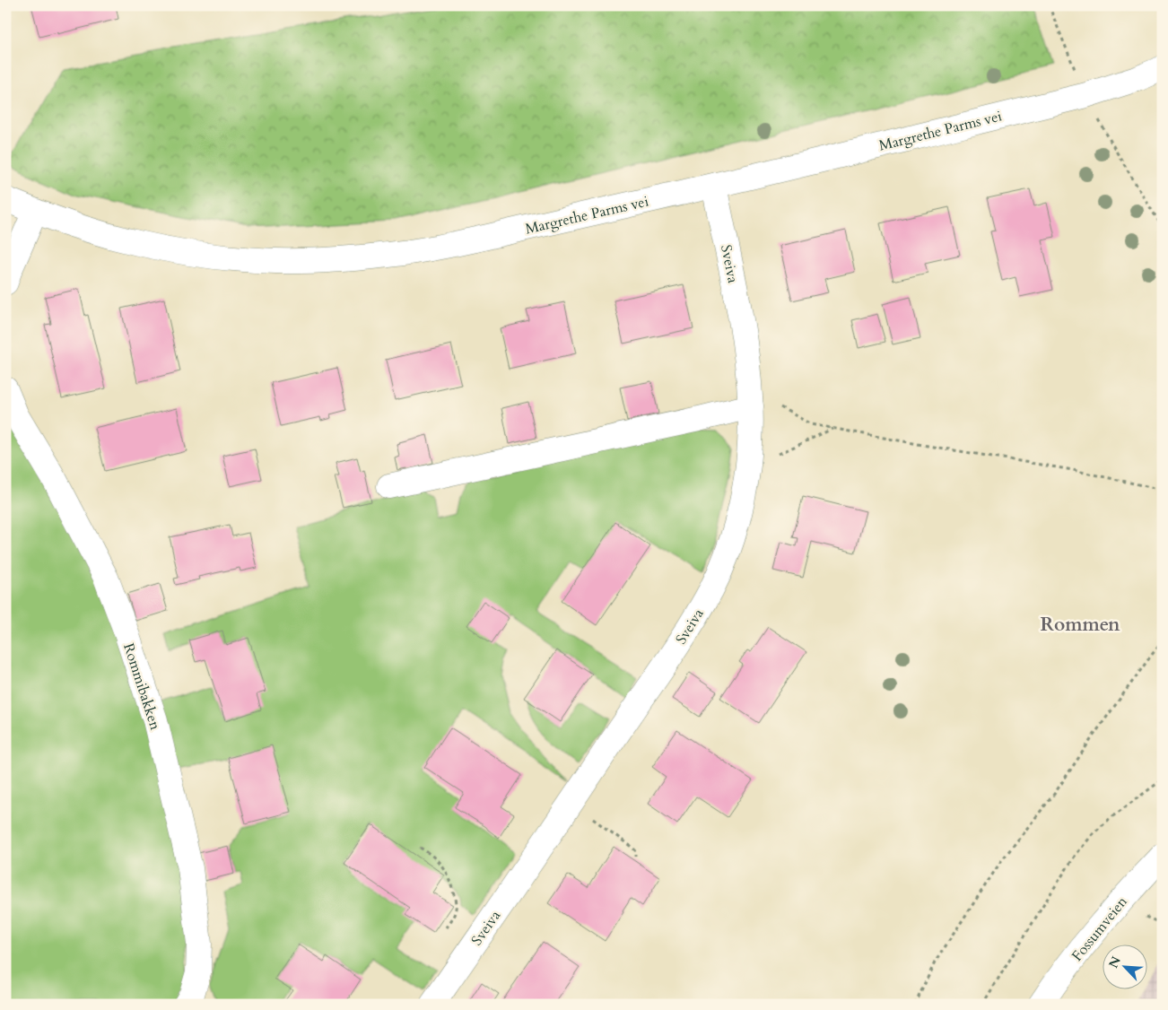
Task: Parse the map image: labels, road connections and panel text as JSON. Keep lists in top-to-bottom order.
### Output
{
  "streets": {
    "street": [
      "Margrethe Parms vei",
      "Sveiva",
      "Rommibakken",
      "Fossumveien"
    ]
  },
  "crossings": [
    ["Margrethe Parms vei", "Sveiva"]
  ],
  "districts": ["Rommen"],
  "north": "top left"
}
